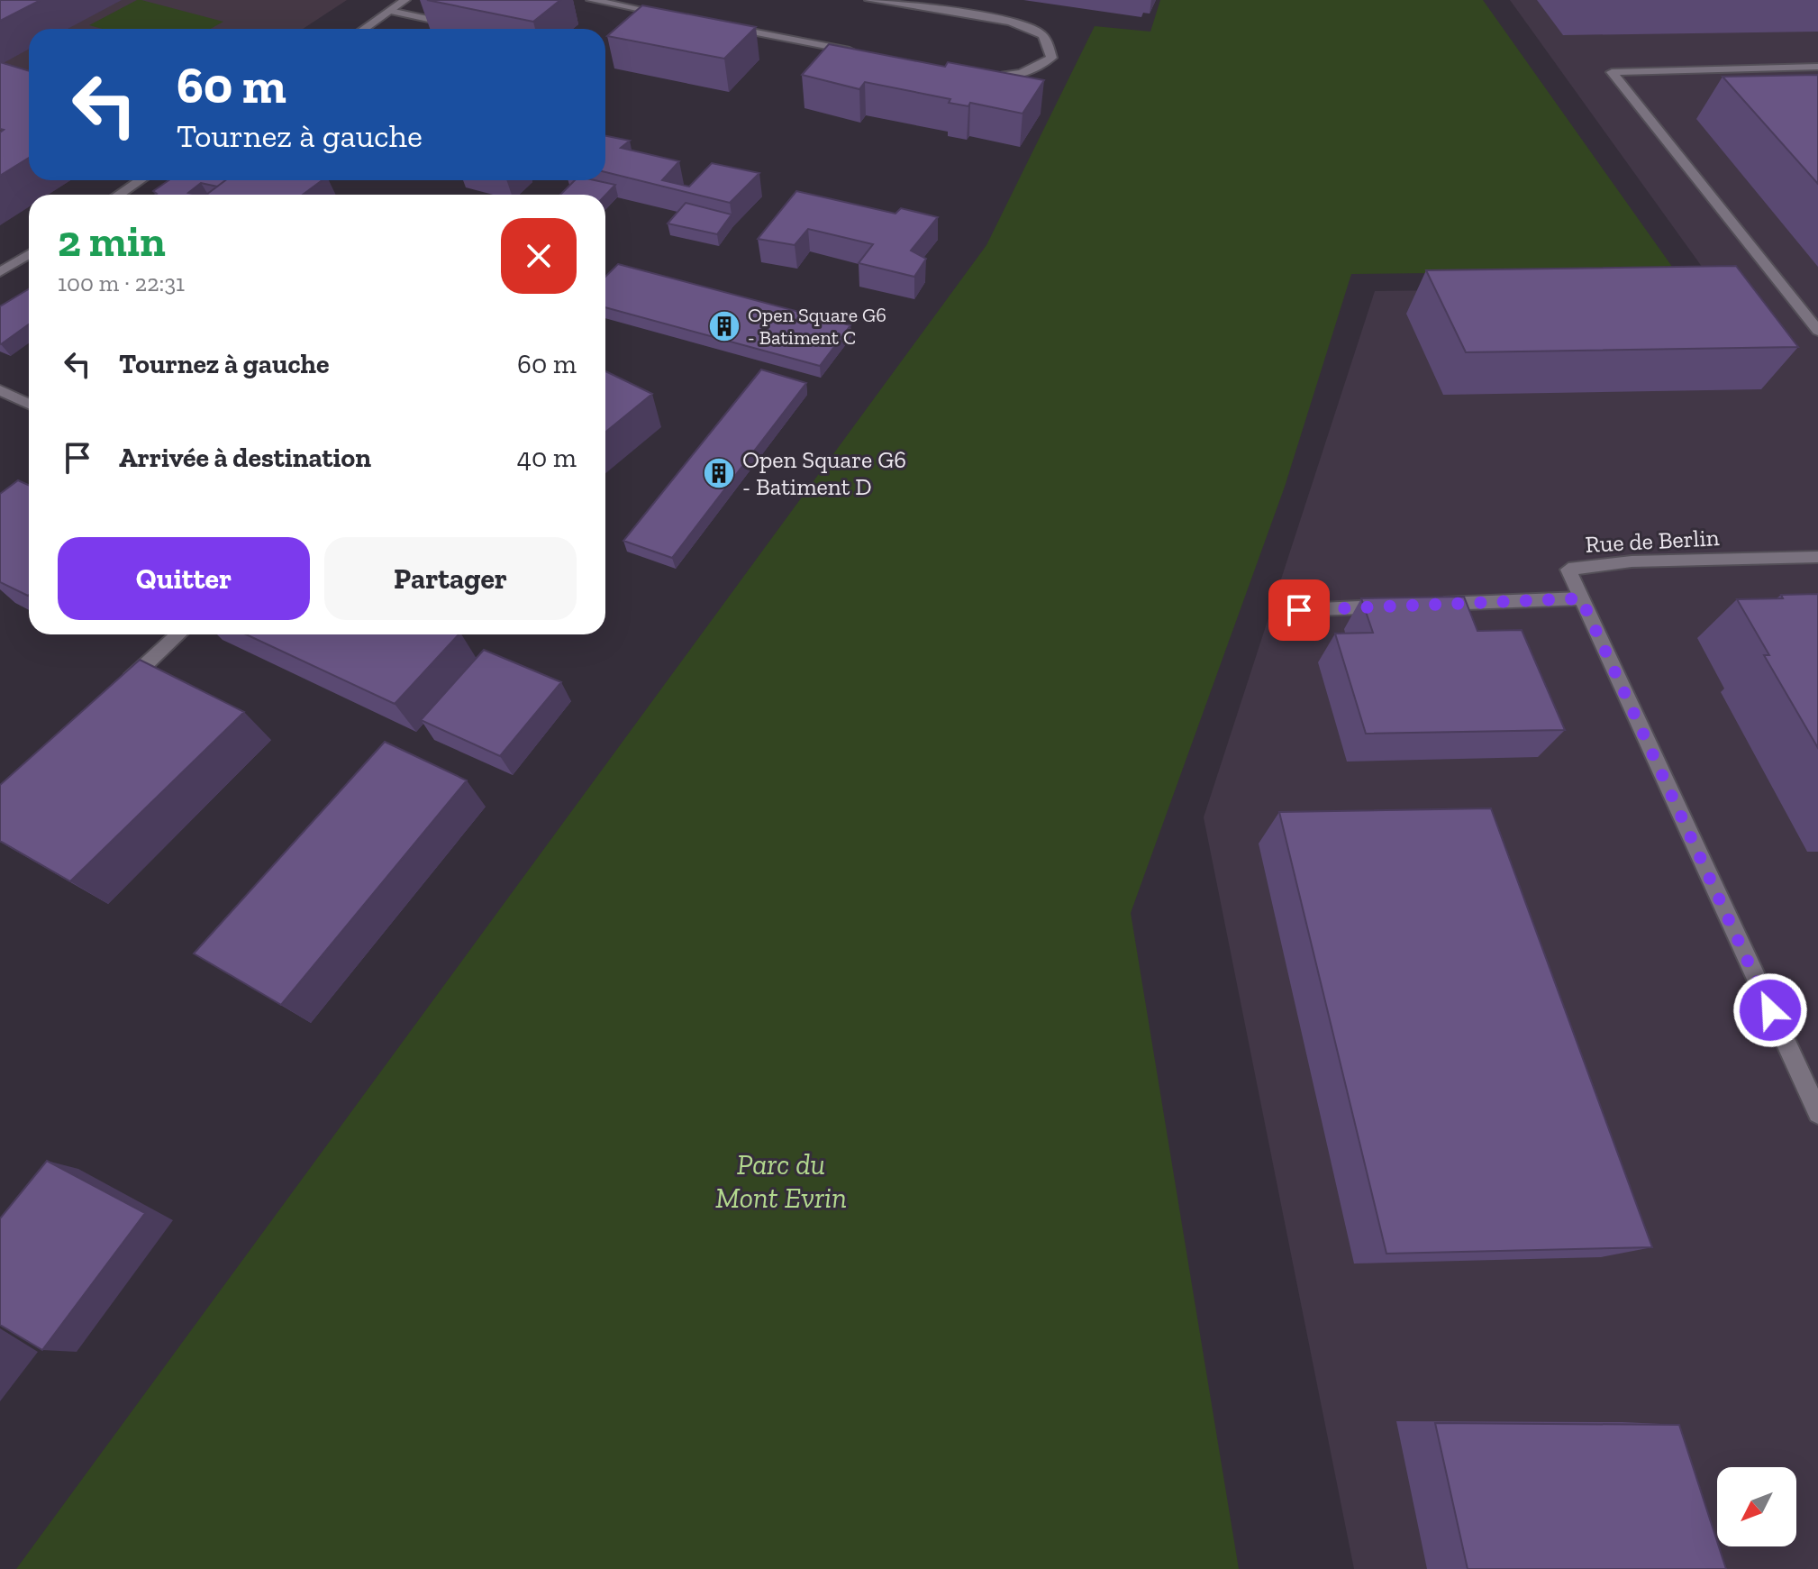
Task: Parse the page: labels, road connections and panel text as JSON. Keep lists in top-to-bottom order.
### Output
{
  "streets": {
    "street": ["Rue de Berlin"]
  },
  "parks": ["Parc du Mont Evrin"],
  "places": {
    "building": ["Open Square G6 - Batiment C", "Open Square G6 - Batiment D"]
  },
  "north": "bottom left",
  "page": {
    "turn": ["60 m", "Tournez à gauche"],
    "heading": ["2 min", "100 m · 22:31"],
    "list": [
      {
        "name": "Tournez à gauche",
        "value": "60 m"
      },
      {
        "name": "Arrivée à destination",
        "value": "40 m"
      }
    ],
    "buttons": ["Quitter", "Partager"]
  }
}
